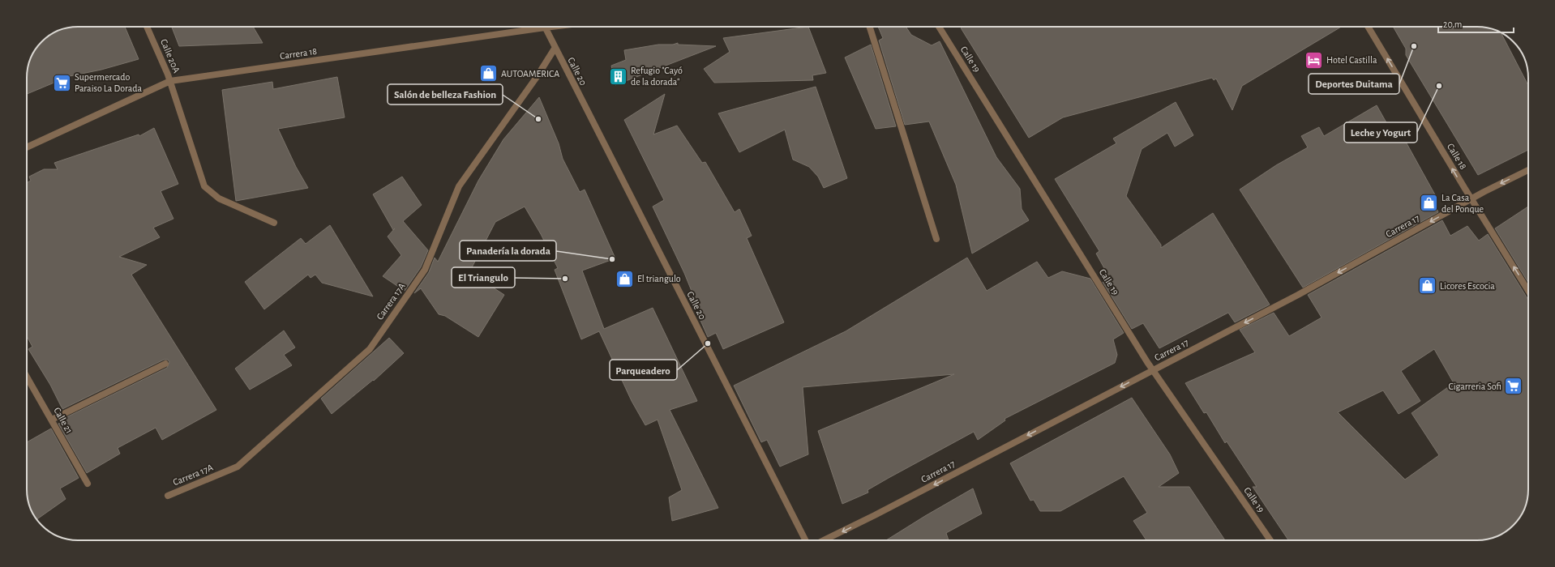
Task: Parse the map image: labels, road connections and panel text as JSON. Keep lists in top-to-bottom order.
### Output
{
  "streets": {
    "street": [
      "Carrera 18",
      "Calle 20A",
      "Calle 19",
      "Calle 20",
      "Calle 18",
      "Carrera 17",
      "Carrera 17A",
      "Calle 21"
    ]
  },
  "crossings": [
    ["Carrera 18", "Calle 20A"],
    ["Calle 19", "Carrera 17"],
    ["Calle 20", "Carrera 17A"],
    ["Calle 18", "Carrera 17"]
  ],
  "one_way": ["Calle 18", "Carrera 17"],
  "places": {
    "other": [
      "Deportes Duitama",
      "Leche y Yogurt",
      "Salón de belleza Fashion",
      "Panadería la dorada",
      "El Triangulo",
      "Parqueadero"
    ],
    "hotel": ["Hotel Castilla"],
    "shop": [
      "AUTOAMERICA",
      "La Casa del Ponque",
      "El triangulo",
      "Licores Escocia"
    ],
    "building": ["Refugio \"Cayó de la dorada\""],
    "supermarket": ["Supermercado Paraiso La Dorada", "Cigarreria Sofi"]
  },
  "scale_bar": "20 m"
}
